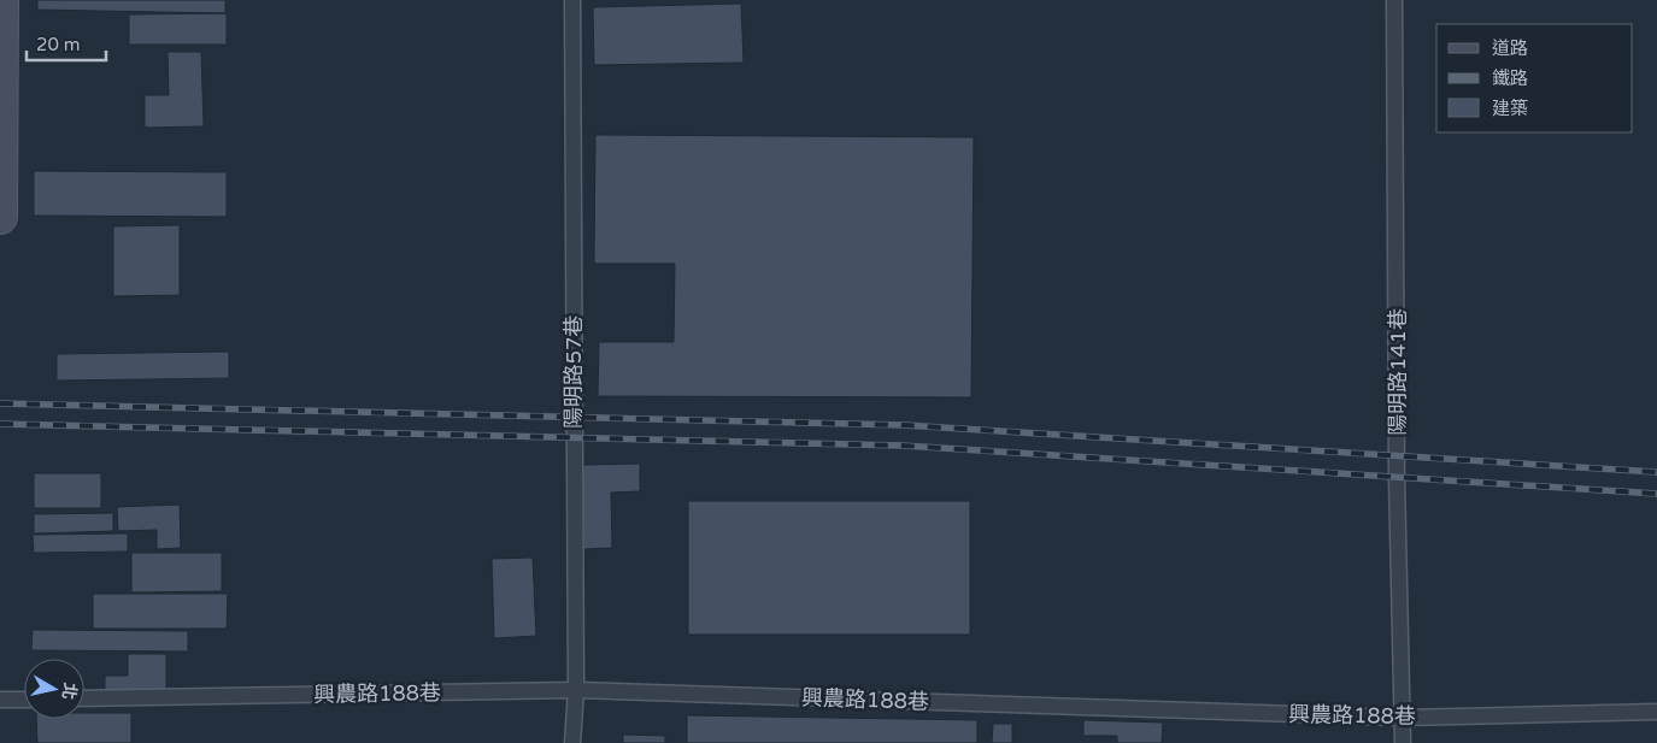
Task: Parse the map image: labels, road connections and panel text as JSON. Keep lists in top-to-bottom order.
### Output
{
  "streets": {
    "lane": ["陽明路57巷", "陽明路141巷", "興農路188巷"]
  },
  "crossings": [
    ["陽明路57巷", "興農路188巷"],
    ["陽明路141巷", "興農路188巷"]
  ],
  "legend": ["道路", "鐵路", "建築"],
  "scale_bar": "20 m",
  "north": "right"
}
